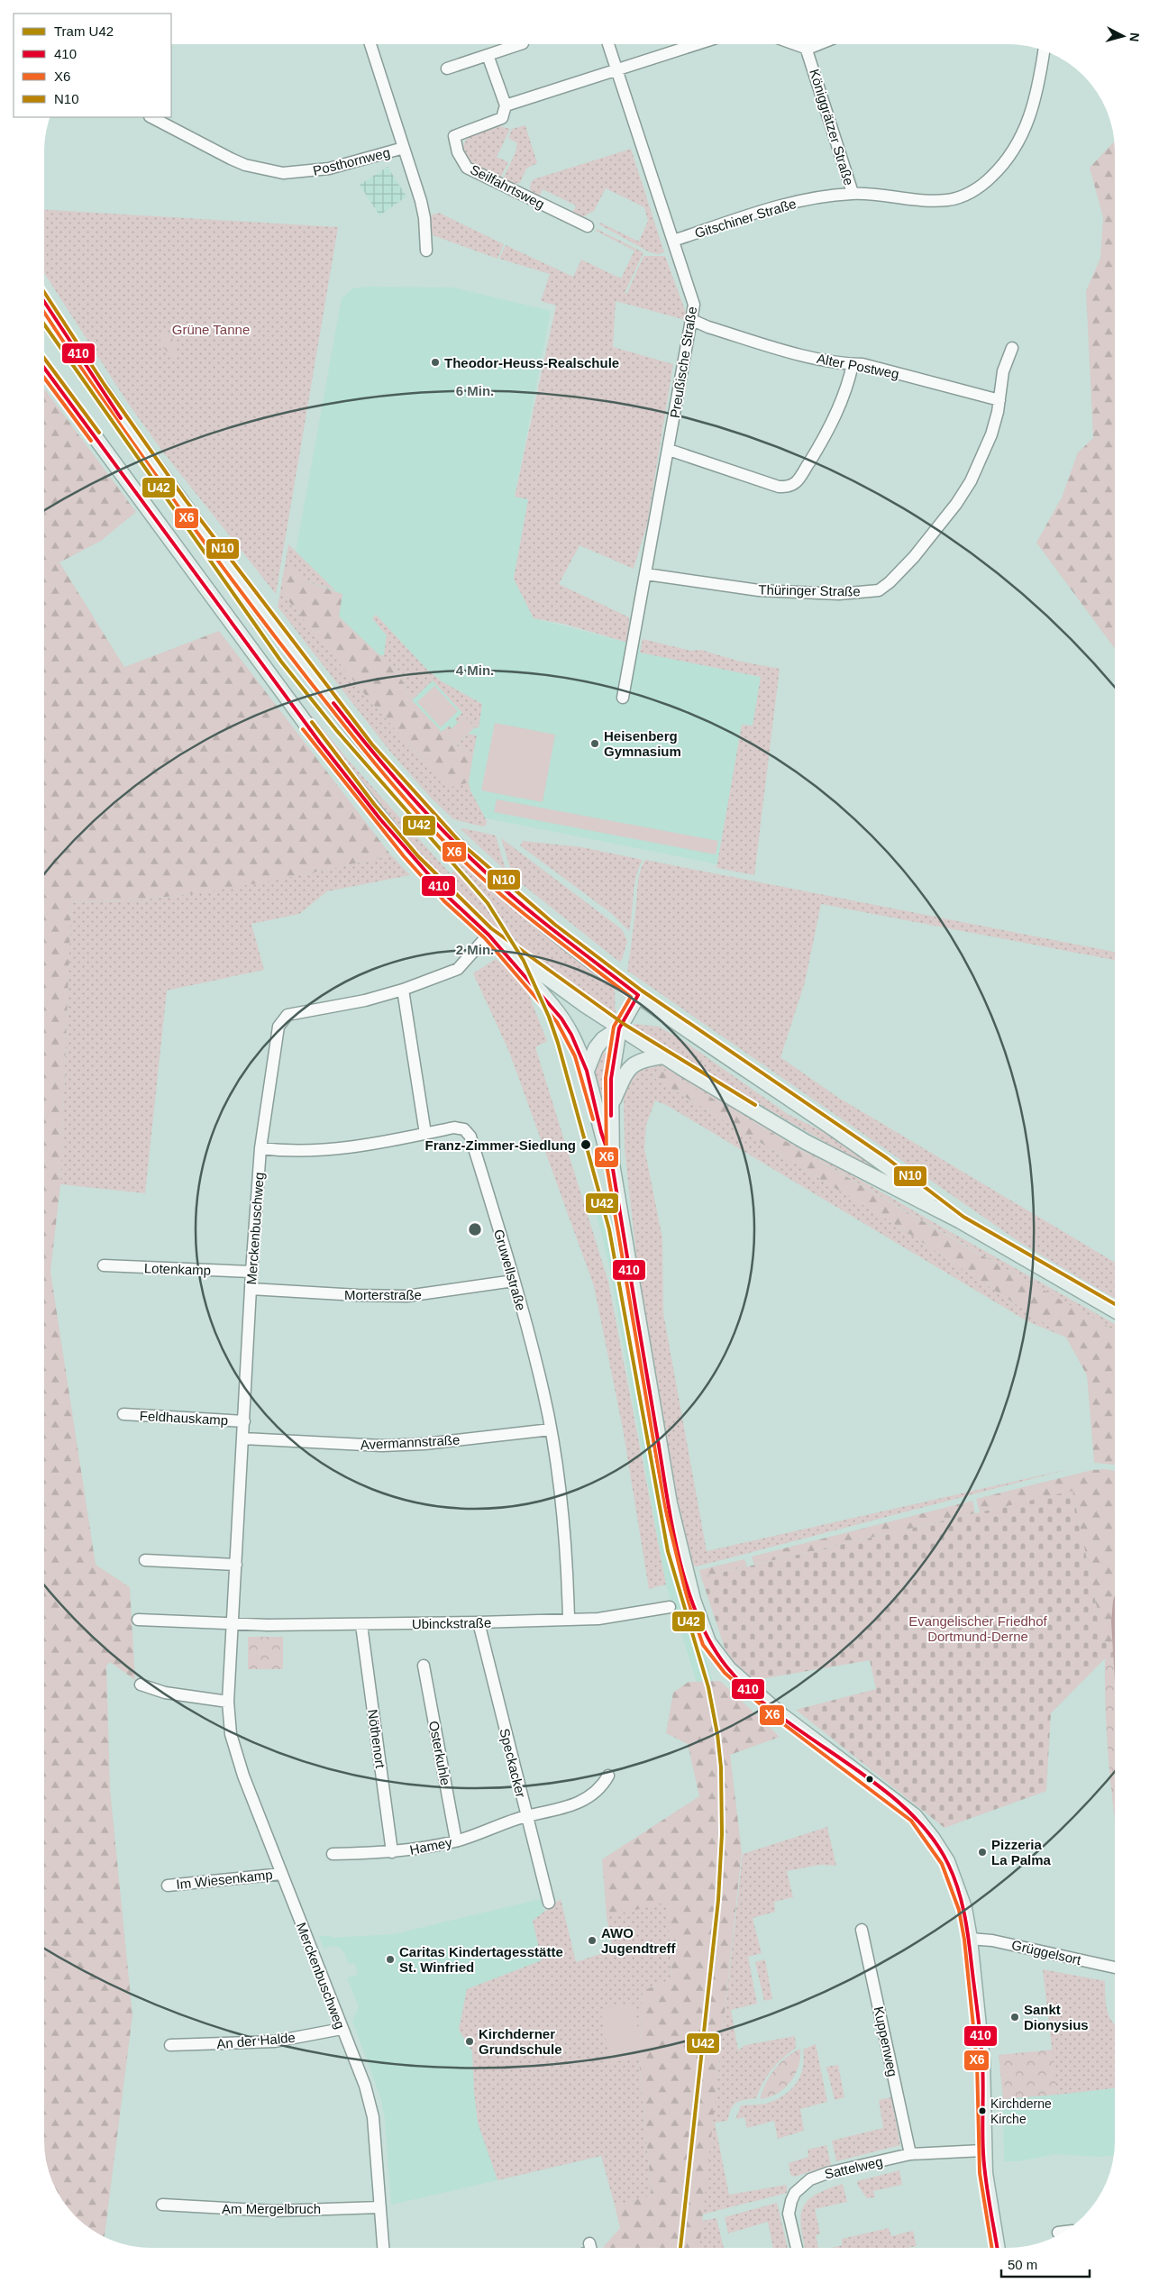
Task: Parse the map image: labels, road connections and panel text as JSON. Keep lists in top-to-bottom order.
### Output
{
  "streets": {
    "street": [
      "Königgrätzer Straße",
      "Posthornweg",
      "Seilfahrtsweg",
      "Gitschiner Straße",
      "Preußische Straße",
      "Alter Postweg",
      "Thüringer Straße",
      "Merckenbuschweg",
      "Lotenkamp",
      "Gruwellstraße",
      "Morterstraße",
      "Feldhauskamp",
      "Avermannstraße",
      "Ubinckstraße",
      "Nöthenort",
      "Osterkuhle",
      "Speckacker",
      "Hamey",
      "Im Wiesenkamp",
      "Grüggelsort",
      "An der Halde",
      "Kuppenweg",
      "Sattelweg",
      "Am Mergelbruch"
    ]
  },
  "crossings": [
    ["Königgrätzer Straße", "Gitschiner Straße"],
    ["Gitschiner Straße", "Preußische Straße"],
    ["Preußische Straße", "Alter Postweg"],
    ["Preußische Straße", "Thüringer Straße"],
    ["Alter Postweg", "Thüringer Straße"],
    ["Merckenbuschweg", "Lotenkamp"],
    ["Merckenbuschweg", "Gruwellstraße"],
    ["Merckenbuschweg", "Morterstraße"],
    ["Merckenbuschweg", "Feldhauskamp"],
    ["Merckenbuschweg", "Avermannstraße"],
    ["Merckenbuschweg", "Ubinckstraße"],
    ["Merckenbuschweg", "Im Wiesenkamp"],
    ["Merckenbuschweg", "An der Halde"],
    ["Merckenbuschweg", "Am Mergelbruch"],
    ["Gruwellstraße", "Morterstraße"],
    ["Gruwellstraße", "Avermannstraße"],
    ["Gruwellstraße", "Ubinckstraße"],
    ["Ubinckstraße", "Nöthenort"],
    ["Ubinckstraße", "Speckacker"],
    ["Nöthenort", "Hamey"],
    ["Osterkuhle", "Hamey"],
    ["Speckacker", "Hamey"],
    ["Kuppenweg", "Sattelweg"]
  ],
  "parks": ["Grüne Tanne", "Evangelischer Friedhof Dortmund-Derne"],
  "places": [
    "Theodor-Heuss-Realschule",
    "Heisenberg Gymnasium",
    "Franz-Zimmer-Siedlung",
    "Pizzeria La Palma",
    "AWO Jugendtreff",
    "Caritas Kindertagesstätte St. Winfried",
    "Sankt Dionysius",
    "Kirchderner Grundschule",
    "Kirchderne Kirche"
  ],
  "lines": [
    "transit line N10",
    "transit line 410",
    "transit line X6",
    "tram line U42"
  ],
  "legend": [
    "Tram U42",
    "410",
    "X6",
    "N10"
  ],
  "scale_bar": "50 m",
  "north": "right",
  "rings": ["6 Min.", "4 Min.", "2 Min."]
}
